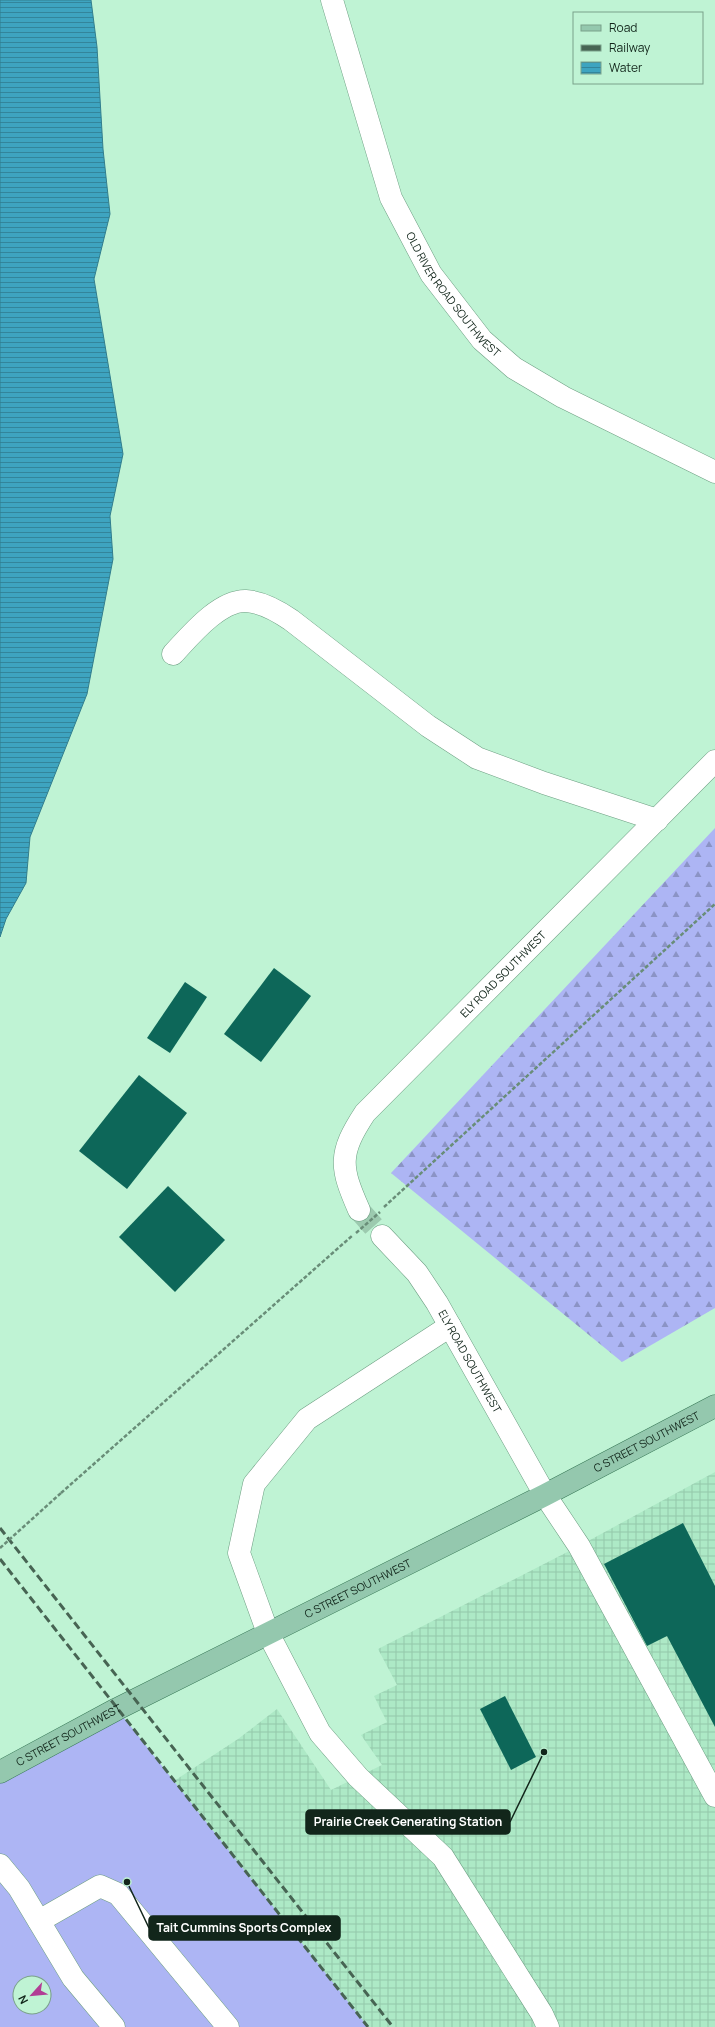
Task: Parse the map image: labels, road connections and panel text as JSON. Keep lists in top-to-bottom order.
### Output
{
  "streets": {
    "main road": ["C STREET SOUTHWEST"],
    "street": ["OLD RIVER ROAD SOUTHWEST", "ELY ROAD SOUTHWEST"]
  },
  "crossings": [
    ["ELY ROAD SOUTHWEST", "C STREET SOUTHWEST"]
  ],
  "places": ["Prairie Creek Generating Station", "Tait Cummins Sports Complex"],
  "legend": ["Road", "Railway", "Water"],
  "north": "bottom left"
}
